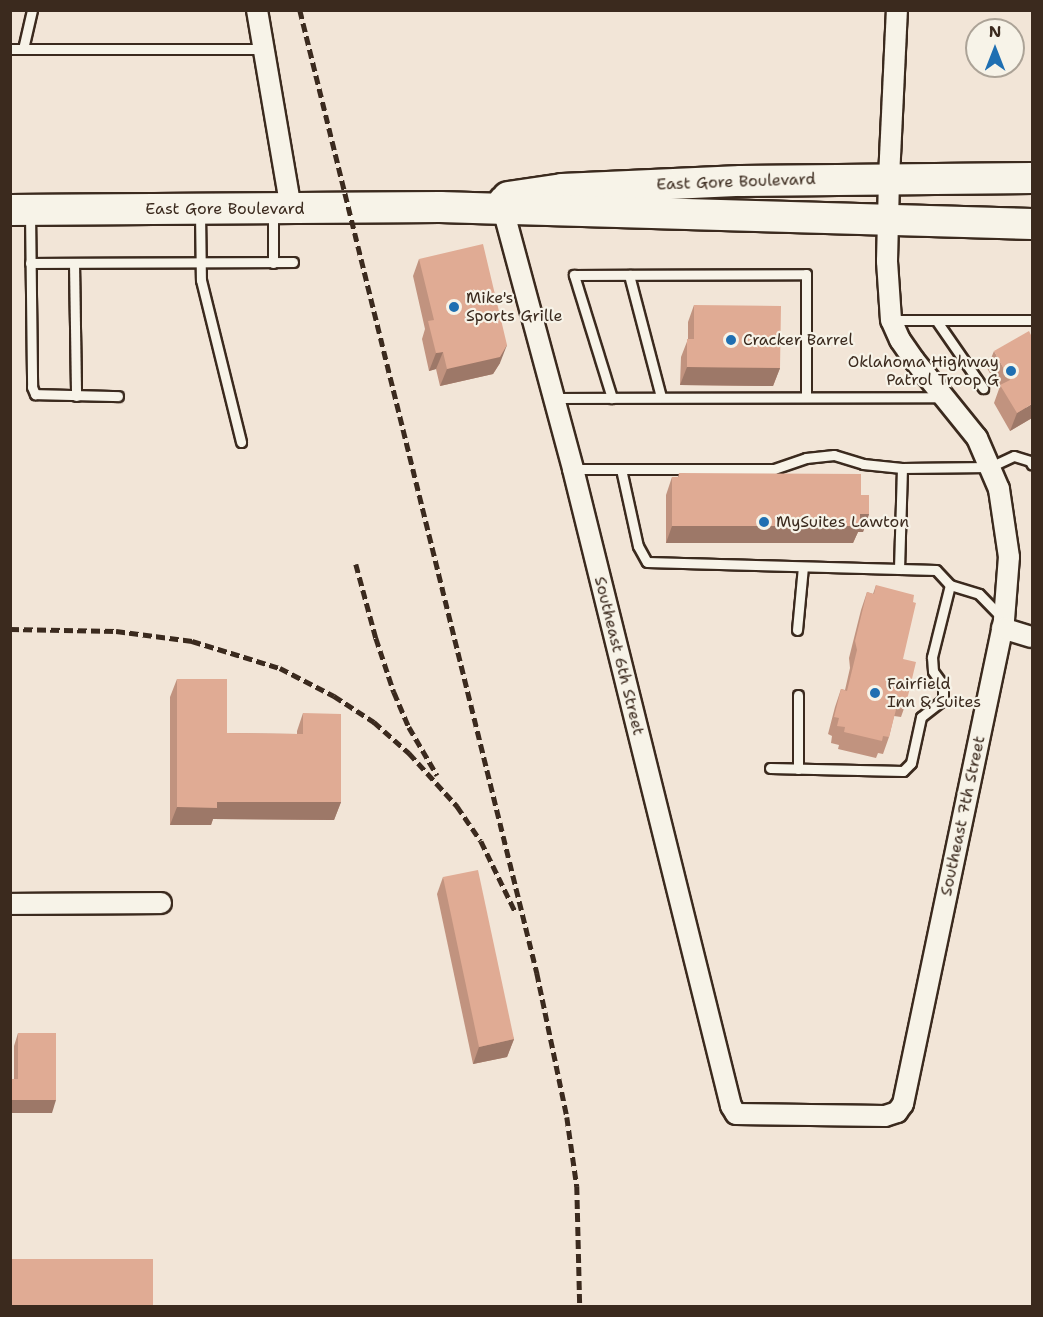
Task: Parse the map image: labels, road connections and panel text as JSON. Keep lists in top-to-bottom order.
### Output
{
  "streets": {
    "main road": ["East Gore Boulevard"],
    "street": ["Southeast 6th Street", "Southeast 7th Street"]
  },
  "crossings": [
    ["East Gore Boulevard", "Southeast 6th Street"],
    ["East Gore Boulevard", "Southeast 7th Street"],
    ["Southeast 6th Street", "Southeast 7th Street"]
  ],
  "places": [
    "Mike's Sports Grille",
    "Cracker Barrel",
    "Oklahoma Highway Patrol Troop G",
    "MySuites Lawton",
    "Fairfield Inn & Suites"
  ],
  "north": "top"
}
